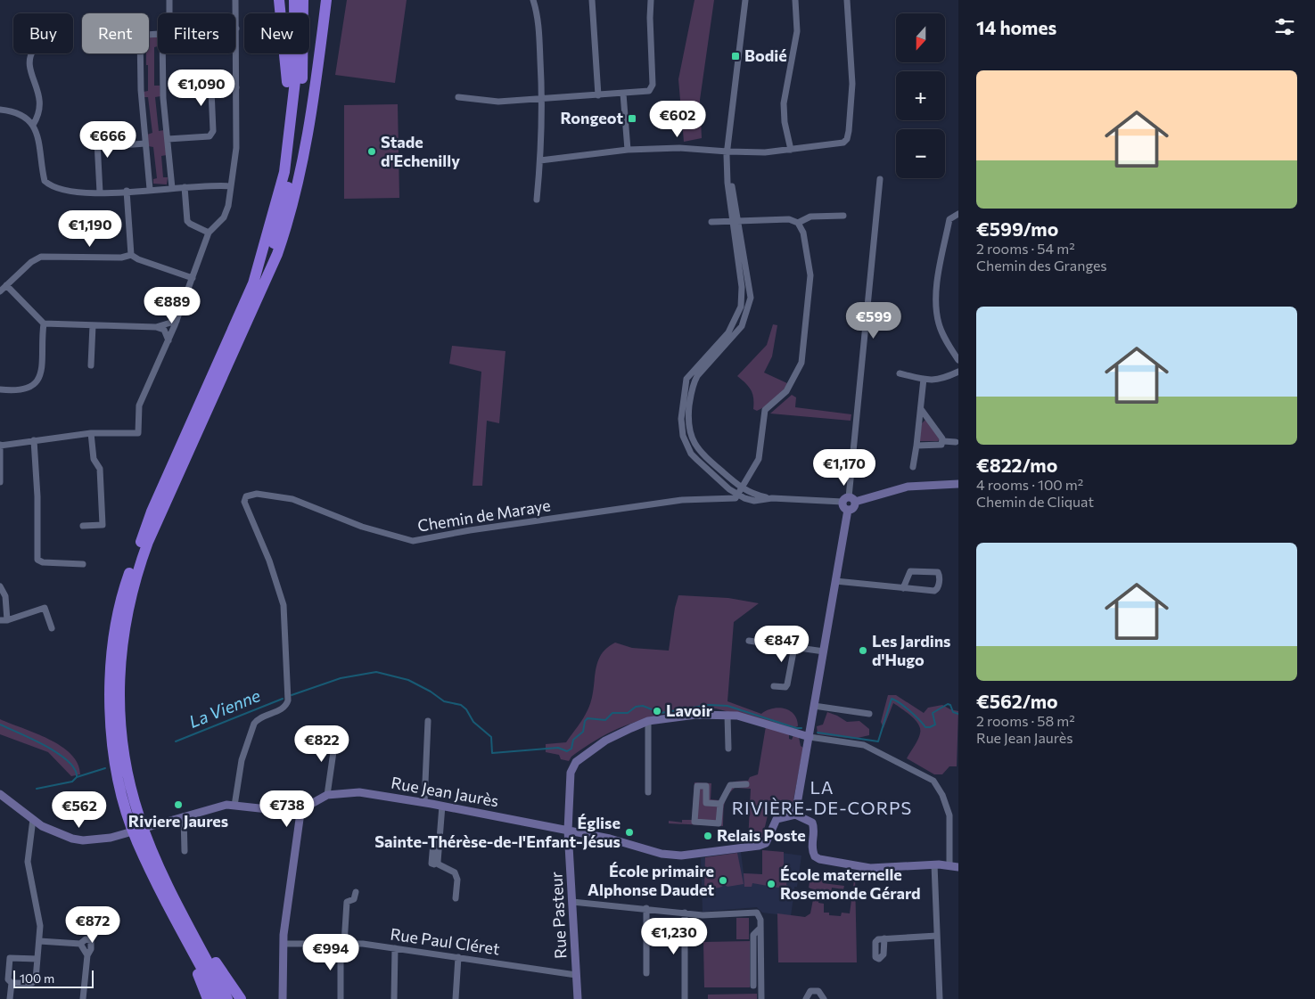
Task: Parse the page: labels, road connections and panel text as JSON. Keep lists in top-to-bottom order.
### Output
{
  "streets": {
    "street": [
      "Chemin de Maraye",
      "Rue Jean Jaurès",
      "Rue Pasteur",
      "Rue Paul Cléret"
    ]
  },
  "crossings": [
    ["Rue Jean Jaurès", "Rue Pasteur"],
    ["Rue Pasteur", "Rue Paul Cléret"]
  ],
  "districts": ["LA RIVIÈRE-DE-CORPS"],
  "water": ["La Vienne"],
  "places": {
    "transit": ["Bodié", "Rongeot"],
    "other": [
      "Stade d'Echenilly",
      "Les Jardins d'Hugo",
      "Lavoir",
      "Riviere Jaures",
      "Église Sainte-Thérèse-de-l'Enfant-Jésus",
      "Relais Poste",
      "École primaire Alphonse Daudet",
      "École maternelle Rosemonde Gérard"
    ]
  },
  "scale_bar": "100 m",
  "north": "bottom",
  "page": {
    "heading": "14 homes",
    "map_buttons": ["+", "−"],
    "chip": [
      "Buy",
      "Rent",
      "Filters",
      "New"
    ],
    "list": [
      {
        "name": "€599/mo",
        "note": "2 rooms · 54 m² · Chemin des Granges"
      },
      {
        "name": "€822/mo",
        "note": "4 rooms · 100 m² · Chemin de Cliquat"
      },
      {
        "name": "€562/mo",
        "note": "2 rooms · 58 m² · Rue Jean Jaurès"
      }
    ],
    "price": [
      "€1,090",
      "€602",
      "€666",
      "€1,190",
      "€889",
      "€599",
      "€1,170",
      "€847",
      "€822",
      "€738",
      "€562",
      "€872",
      "€1,230",
      "€994"
    ],
    "scale": "100 m"
  }
}
